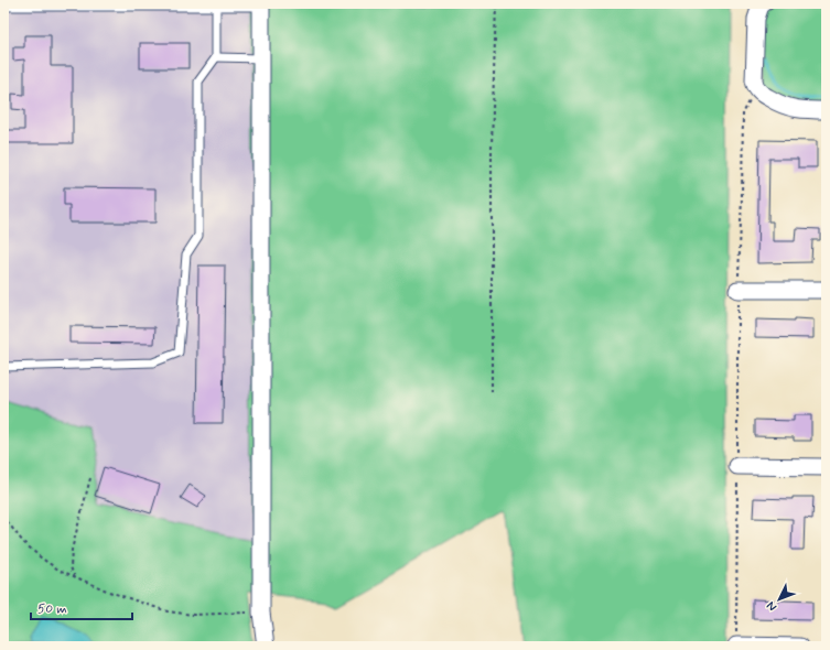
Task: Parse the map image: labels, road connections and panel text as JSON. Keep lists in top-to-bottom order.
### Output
{
  "scale_bar": "50 m",
  "north": "bottom left"
}
